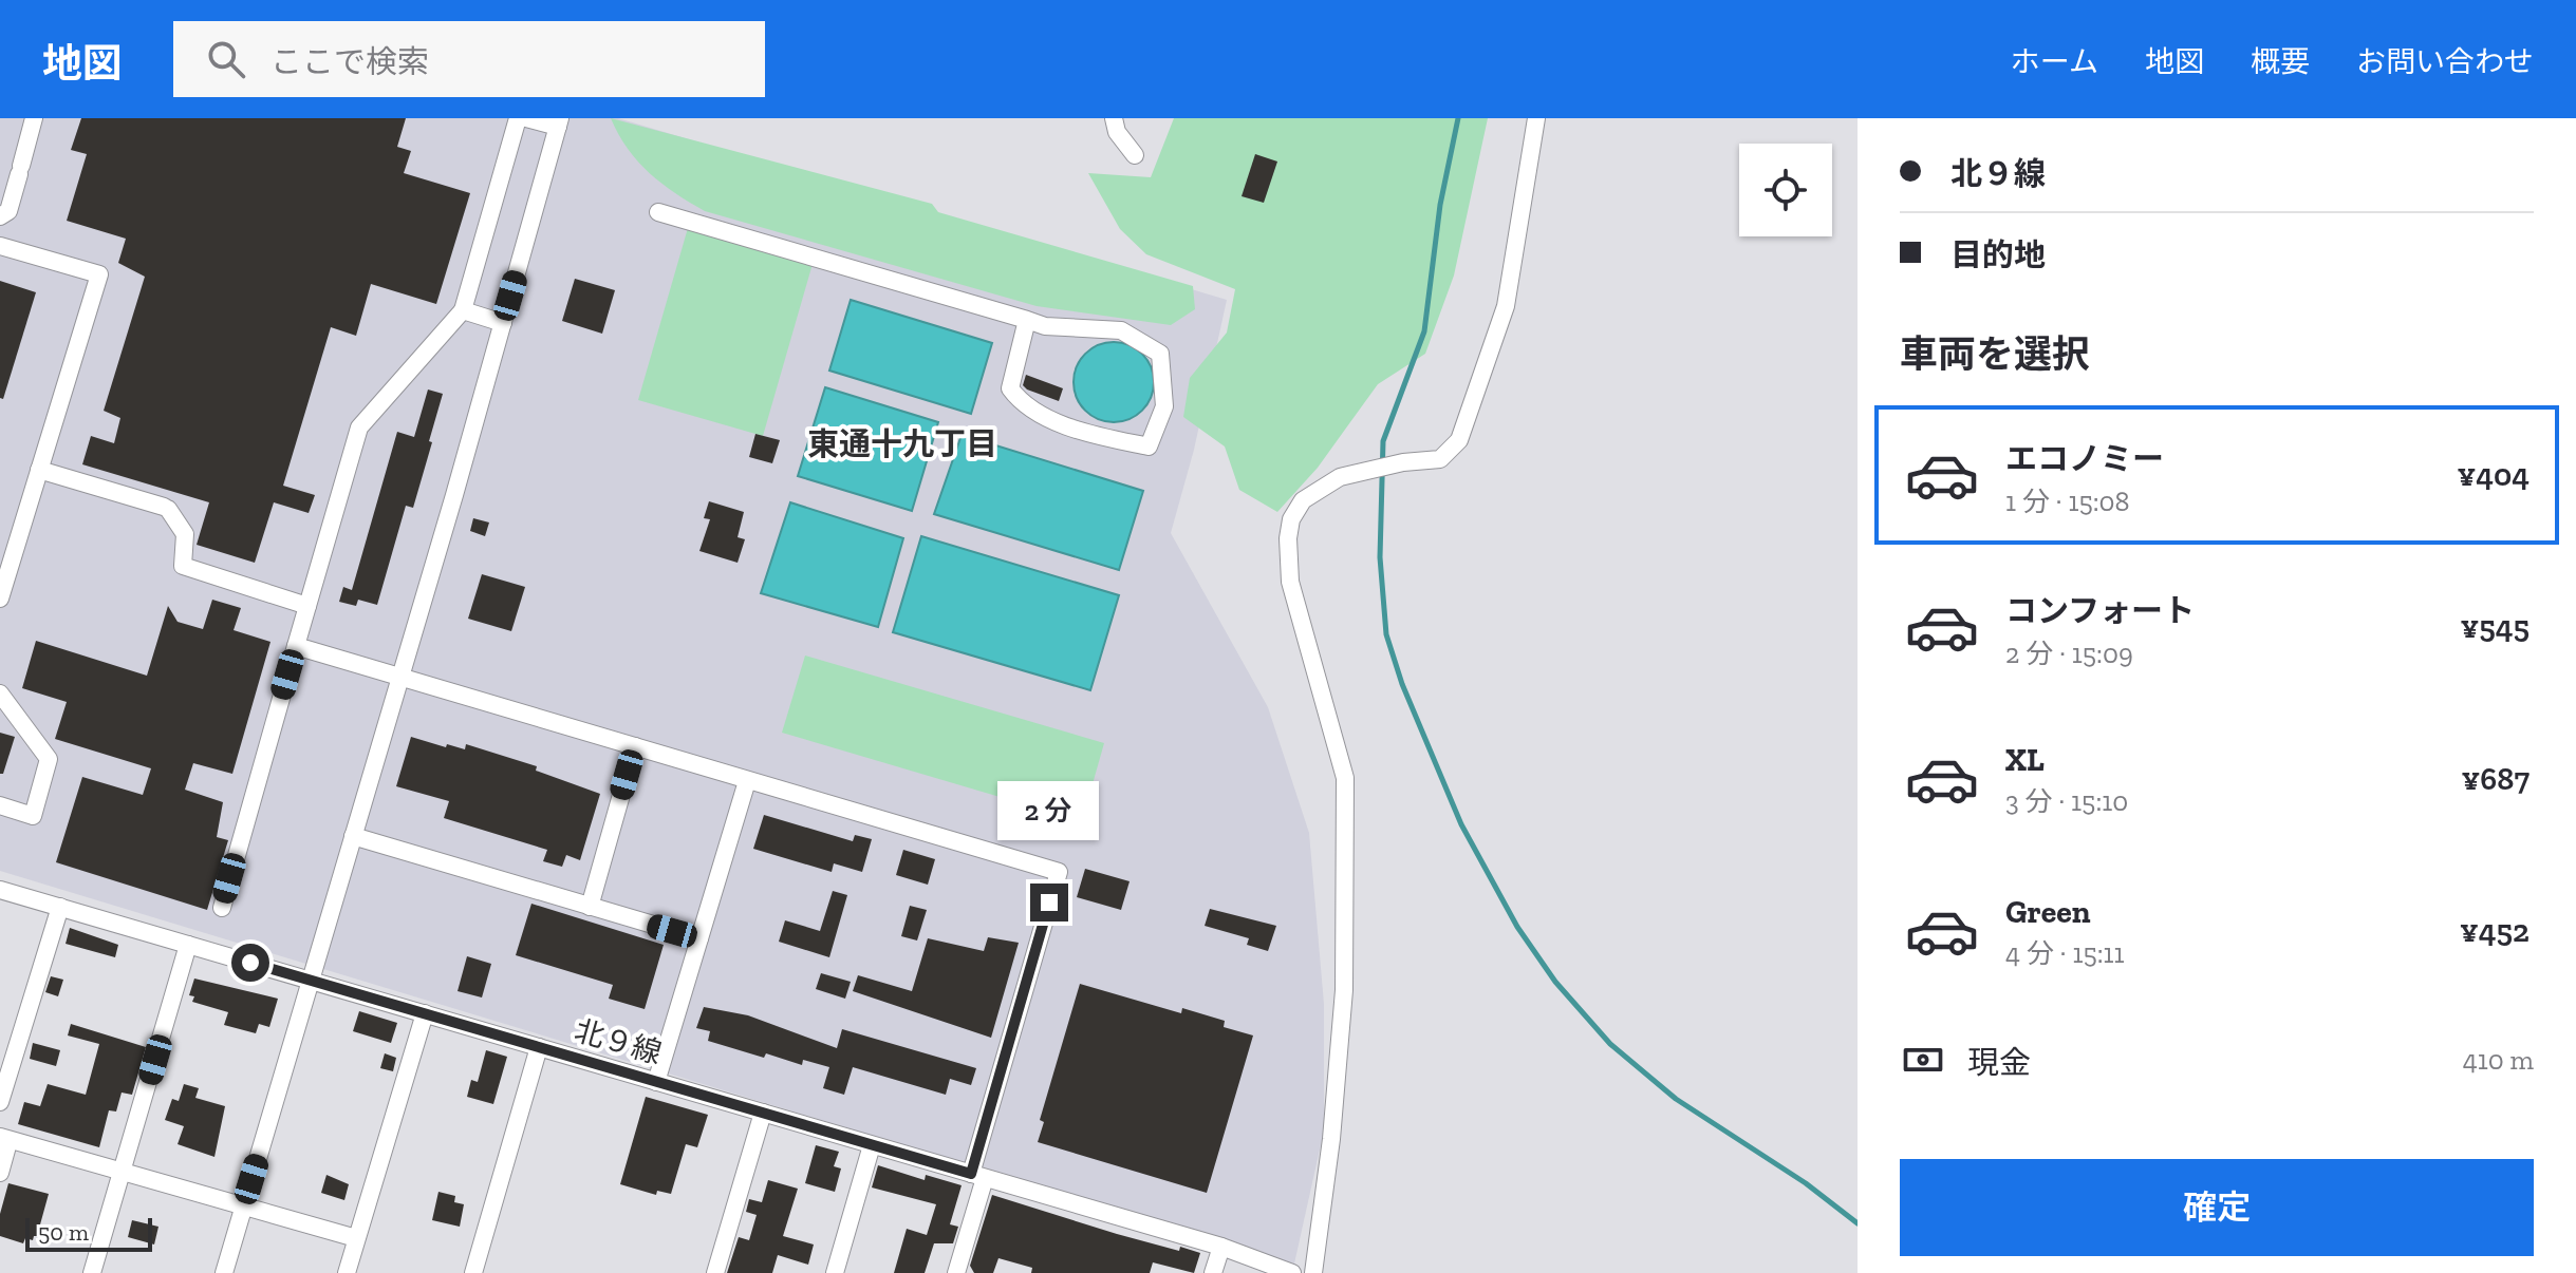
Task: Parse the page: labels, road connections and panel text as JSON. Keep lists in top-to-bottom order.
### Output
{
  "streets": {
    "street": ["北９線"]
  },
  "districts": ["東通十九丁目"],
  "scale_bar": "50 m",
  "page": {
    "header": "地図",
    "search": "ここで検索",
    "nav": [
      "ホーム",
      "地図",
      "概要",
      "お問い合わせ"
    ],
    "banner": ["北９線", "目的地"],
    "heading": "車両を選択",
    "list": [
      {
        "name": "エコノミー",
        "note": "1 分 · 15:08",
        "value": "¥404"
      },
      {
        "name": "コンフォート",
        "note": "2 分 · 15:09",
        "value": "¥545"
      },
      {
        "name": "XL",
        "note": "3 分 · 15:10",
        "value": "¥687"
      },
      {
        "name": "Green",
        "note": "4 分 · 15:11",
        "value": "¥452"
      }
    ],
    "bubble": "2 分",
    "pay": ["現金", "410 m"],
    "buttons": "確定",
    "scale": "50 m"
  }
}
